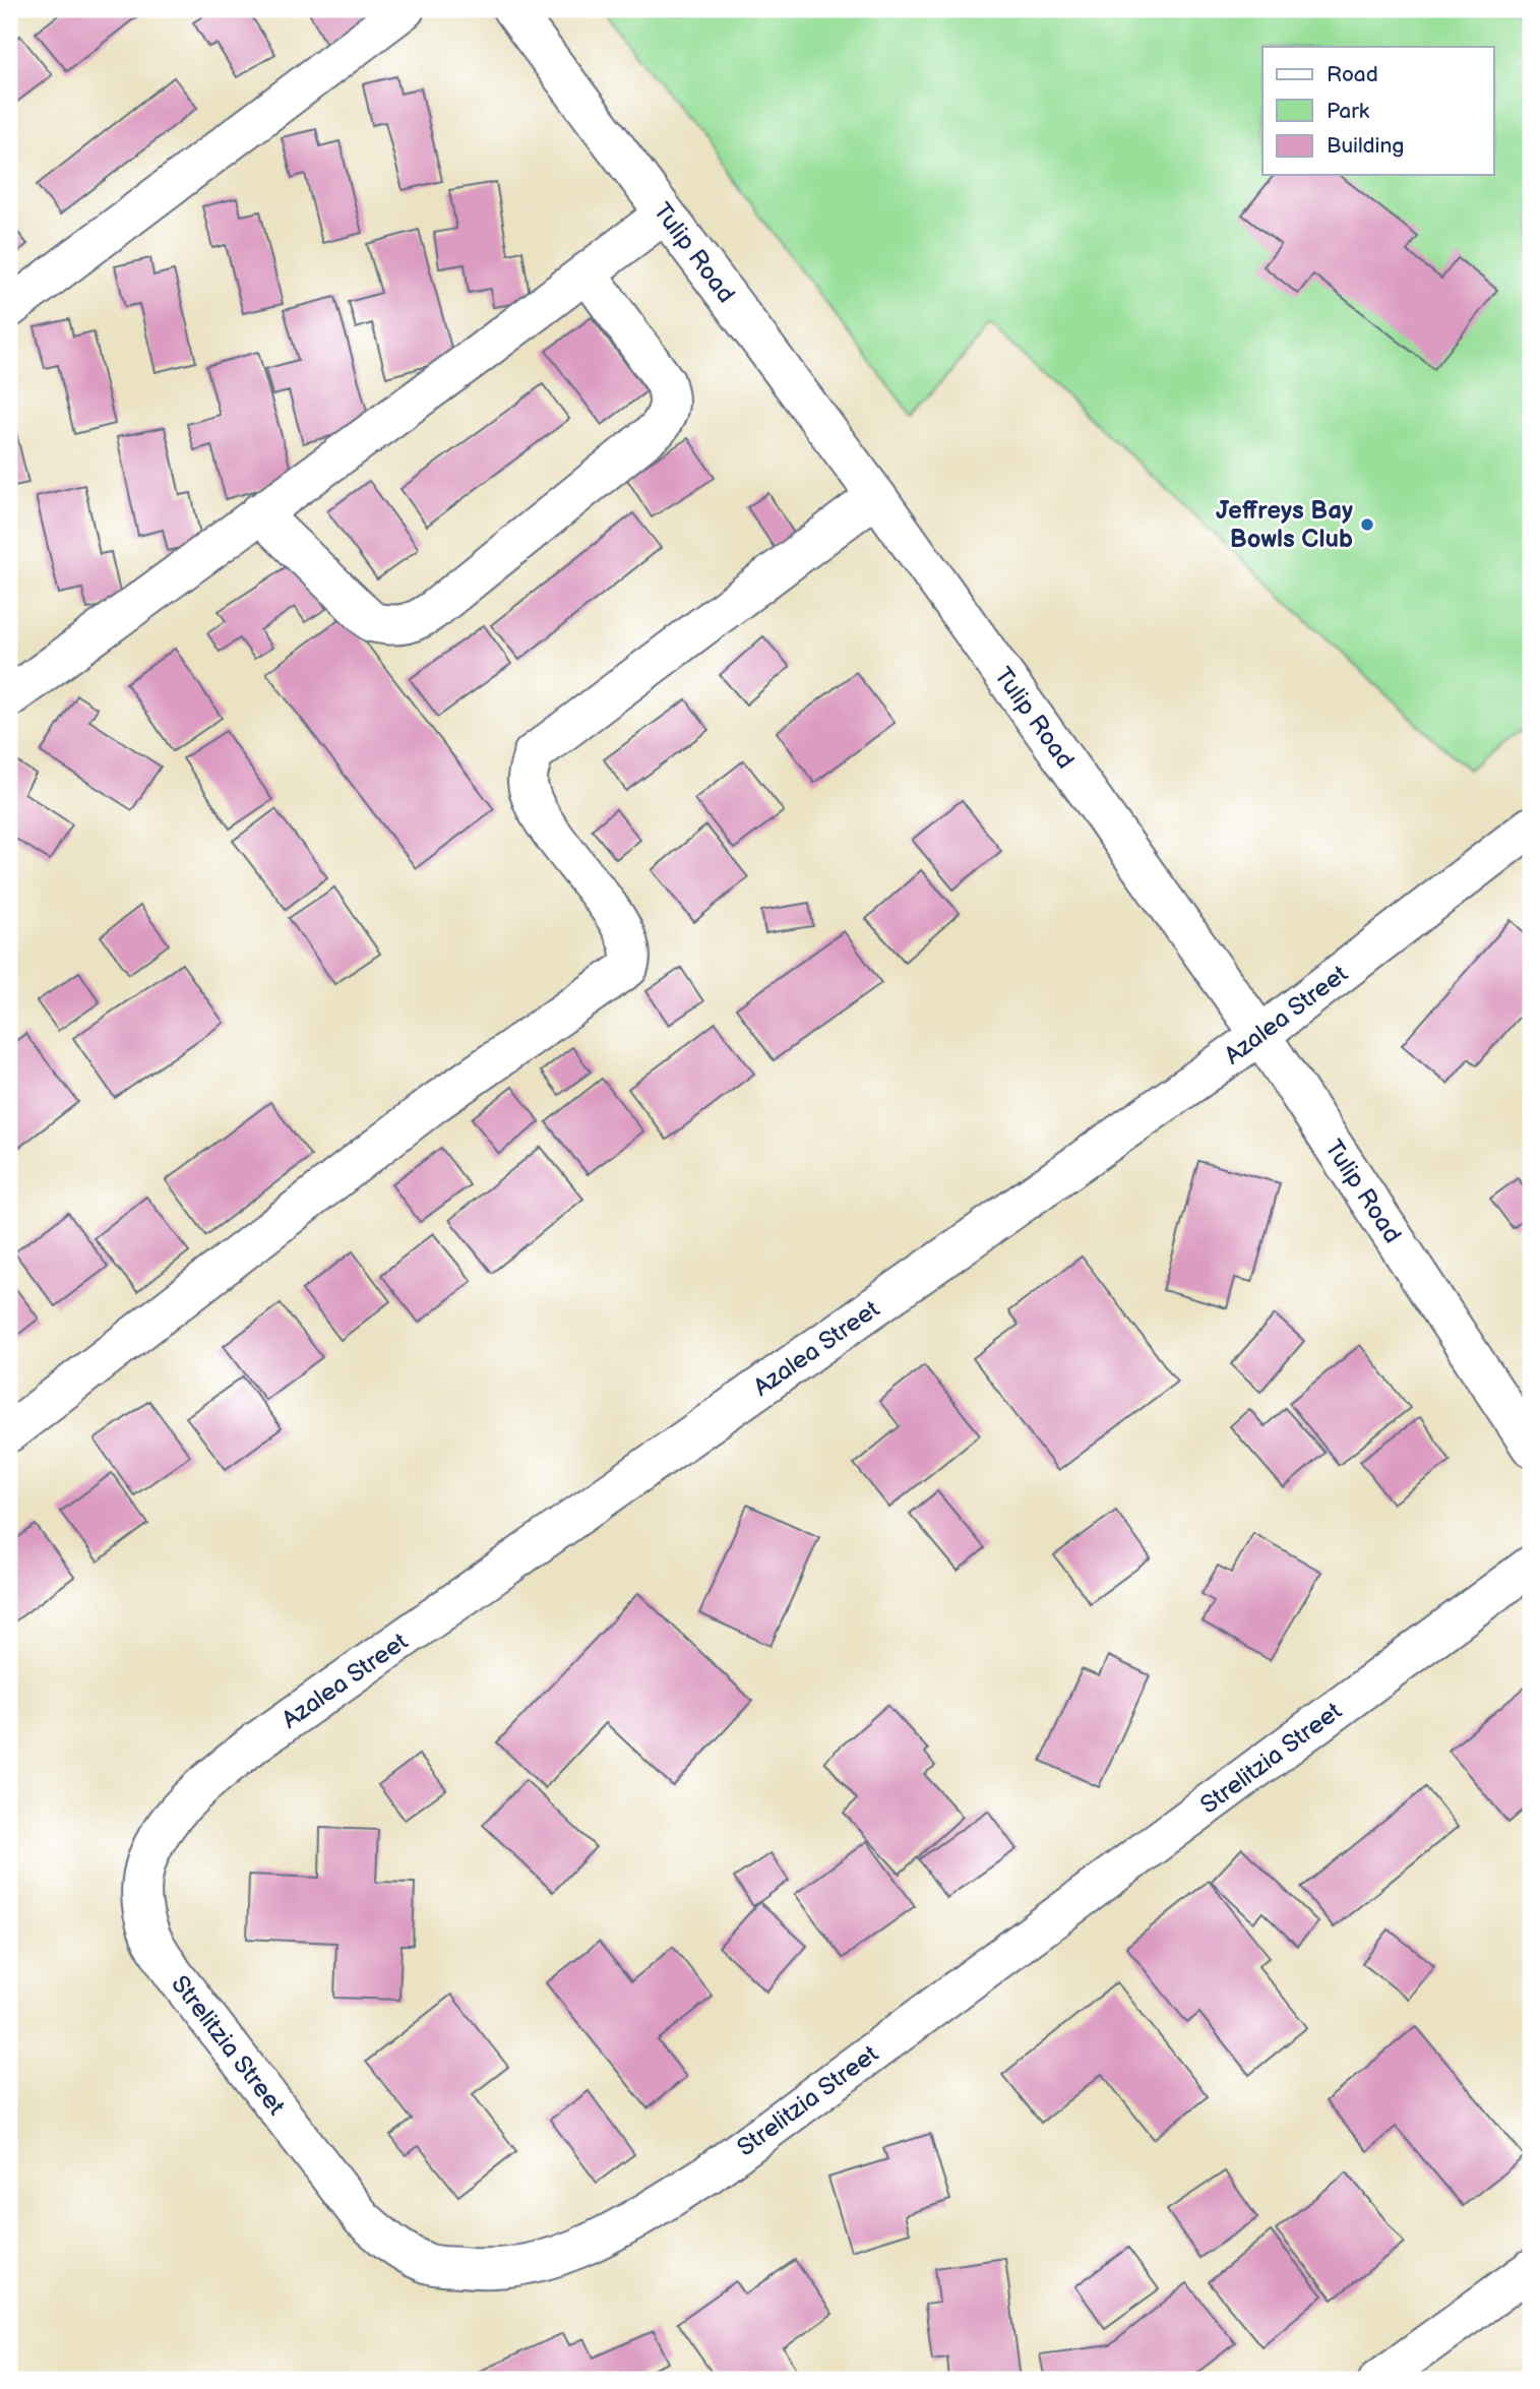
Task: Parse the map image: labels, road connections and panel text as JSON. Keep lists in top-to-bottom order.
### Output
{
  "streets": {
    "street": ["Tulip Road", "Azalea Street", "Strelitzia Street"]
  },
  "crossings": [
    ["Tulip Road", "Azalea Street"],
    ["Azalea Street", "Strelitzia Street"]
  ],
  "places": ["Jeffreys Bay Bowls Club"],
  "legend": ["Road", "Park", "Building"]
}
